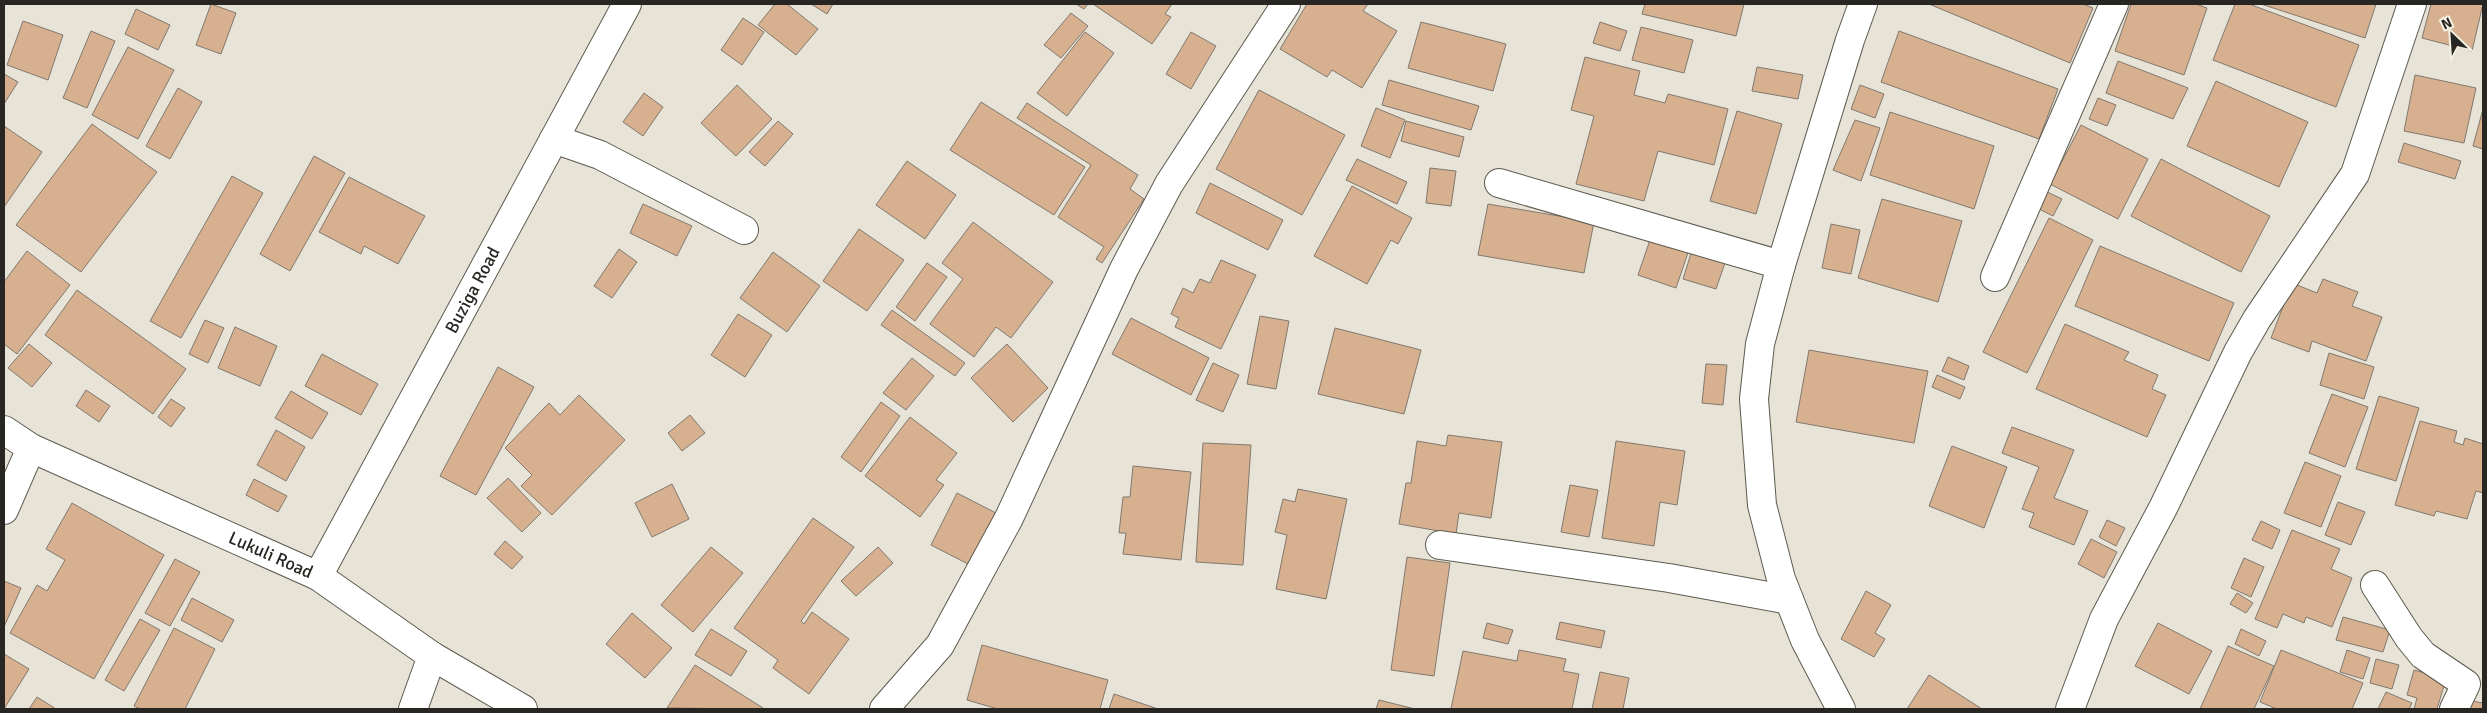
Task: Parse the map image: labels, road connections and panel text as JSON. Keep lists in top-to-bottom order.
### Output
{
  "streets": {
    "street": ["Buziga Road", "Lukuli Road"]
  },
  "crossings": [
    ["Buziga Road", "Lukuli Road"]
  ],
  "north": "top left"
}
